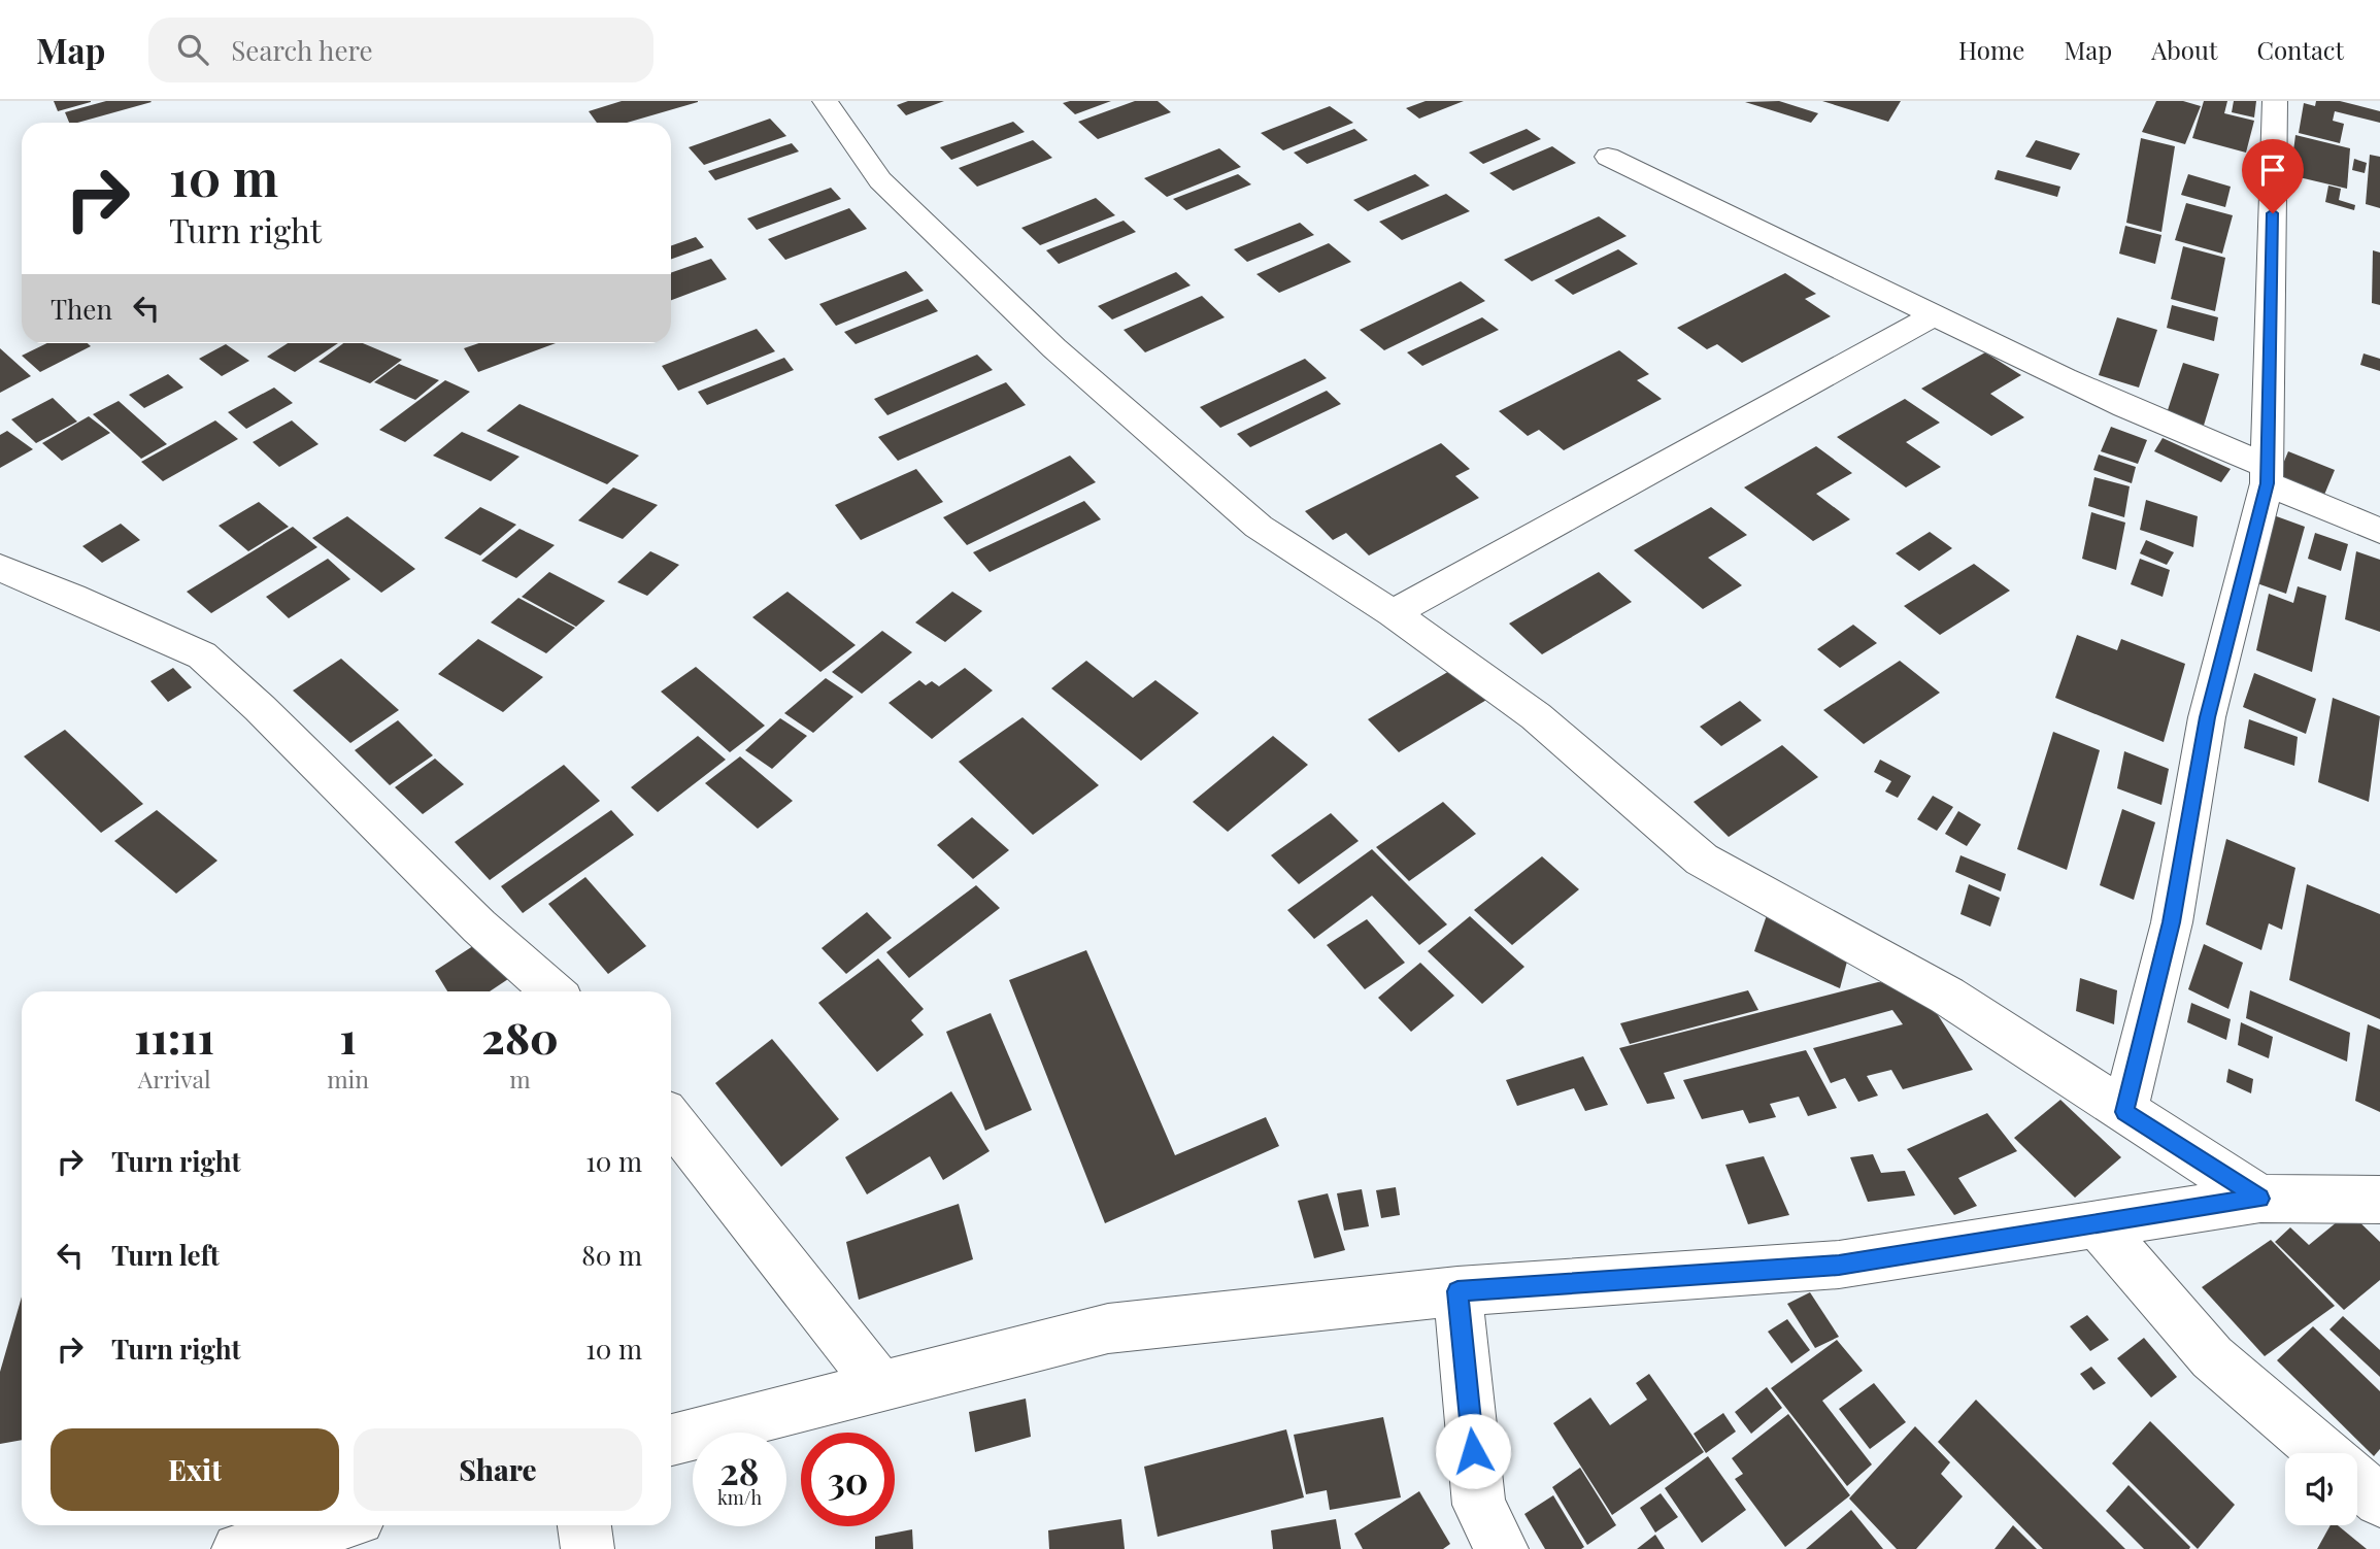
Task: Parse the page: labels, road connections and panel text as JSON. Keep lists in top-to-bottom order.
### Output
{
  "page": {
    "header": "Map",
    "search": "Search here",
    "nav": [
      "Home",
      "Map",
      "About",
      "Contact"
    ],
    "turn": ["10 m", "Turn right"],
    "then": "Then",
    "eta": [
      "11:11",
      "Arrival",
      "1",
      "min",
      "280",
      "m"
    ],
    "list": [
      {
        "name": "Turn right",
        "value": "10 m"
      },
      {
        "name": "Turn left",
        "value": "80 m"
      },
      {
        "name": "Turn right",
        "value": "10 m"
      }
    ],
    "buttons": ["Exit", "Share"],
    "speed": "28 km/h",
    "limit": "30"
  }
}
